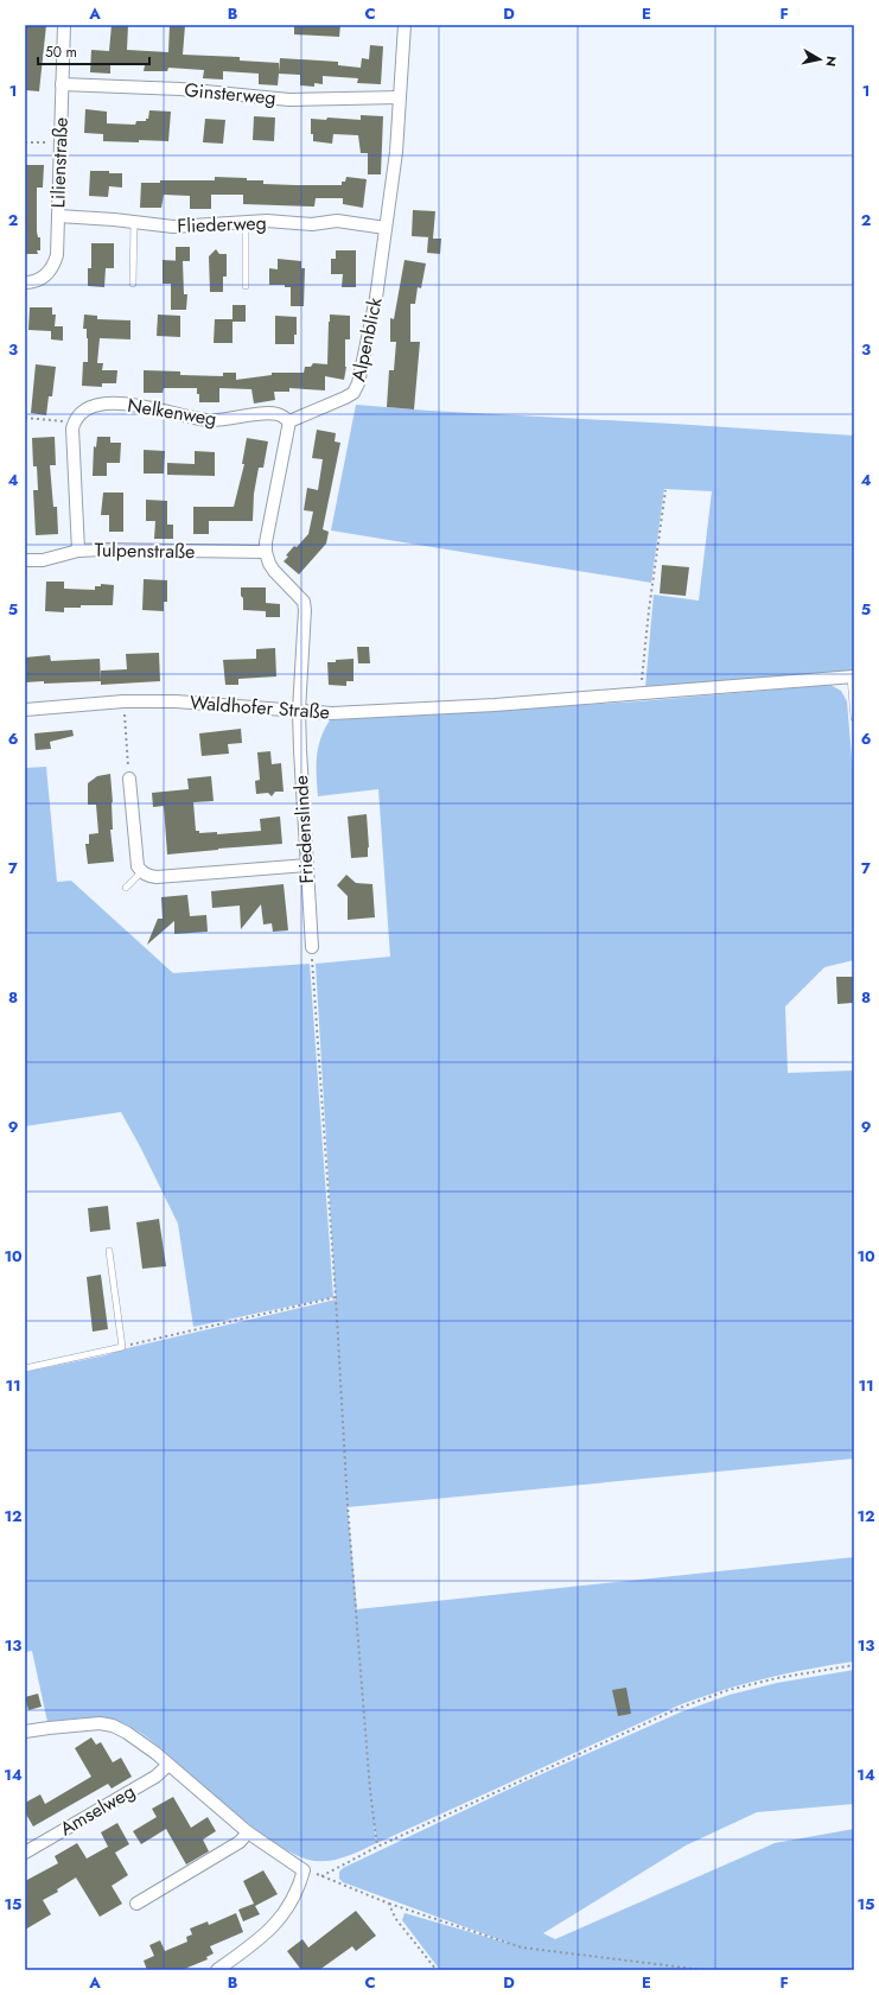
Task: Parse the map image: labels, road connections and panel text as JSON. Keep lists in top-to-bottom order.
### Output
{
  "streets": {
    "street": [
      "Ginsterweg",
      "Lilienstraße",
      "Fliederweg",
      "Alpenblick",
      "Nelkenweg",
      "Tulpenstraße",
      "Waldhofer Straße",
      "Friedenslinde",
      "Amselweg"
    ]
  },
  "crossings": [
    ["Ginsterweg", "Lilienstraße"],
    ["Ginsterweg", "Alpenblick"],
    ["Lilienstraße", "Fliederweg"],
    ["Fliederweg", "Alpenblick"],
    ["Alpenblick", "Nelkenweg"],
    ["Waldhofer Straße", "Friedenslinde"]
  ],
  "scale_bar": "50 m",
  "north": "right",
  "grid": {
    "columns": [
      "A",
      "B",
      "C",
      "D",
      "E",
      "F"
    ],
    "rows": [
      "1",
      "2",
      "3",
      "4",
      "5",
      "6",
      "7",
      "8",
      "9",
      "10",
      "11",
      "12",
      "13",
      "14",
      "15"
    ]
  }
}
